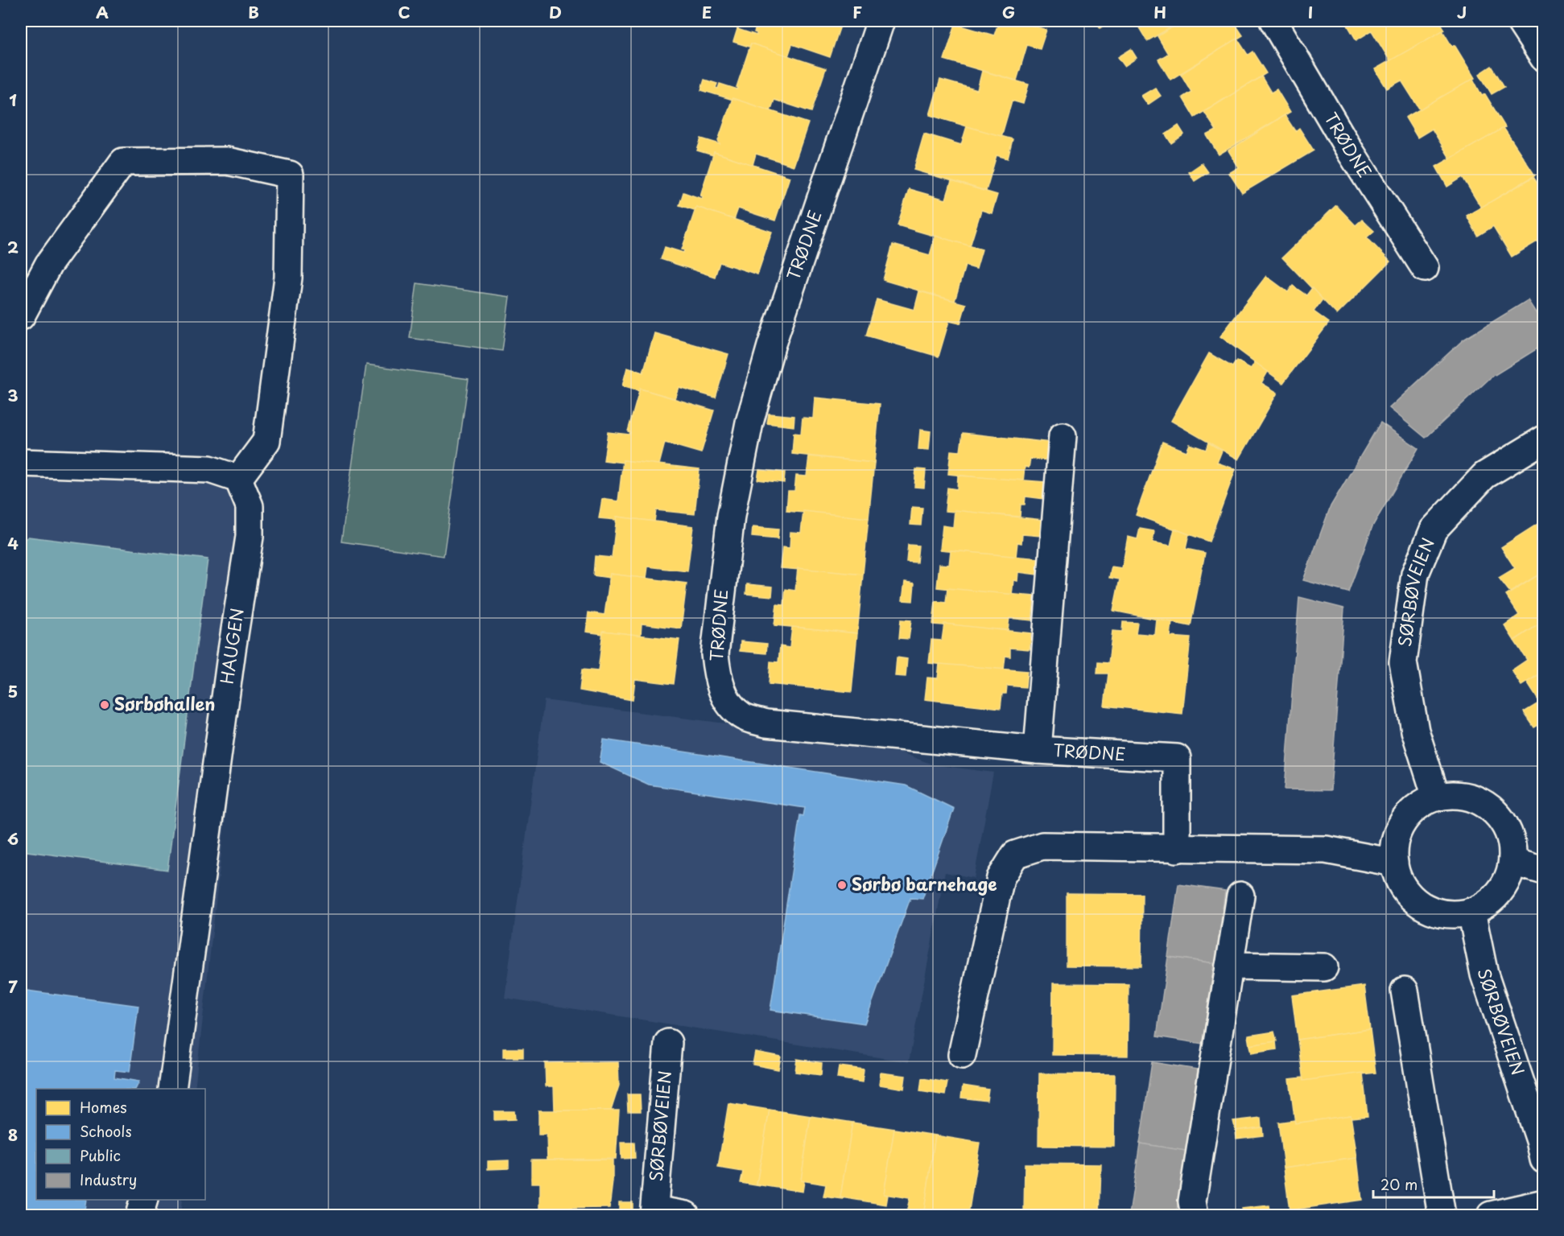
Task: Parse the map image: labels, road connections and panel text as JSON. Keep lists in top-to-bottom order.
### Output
{
  "streets": {
    "street": ["TRØDNE", "SØRBØVEIEN", "HAUGEN"]
  },
  "places": ["Sørbøhallen", "Sørbø barnehage"],
  "legend": [
    "Homes",
    "Schools",
    "Public",
    "Industry"
  ],
  "scale_bar": "20 m",
  "grid": {
    "columns": [
      "A",
      "B",
      "C",
      "D",
      "E",
      "F",
      "G",
      "H",
      "I",
      "J"
    ],
    "rows": [
      "1",
      "2",
      "3",
      "4",
      "5",
      "6",
      "7",
      "8"
    ]
  }
}
